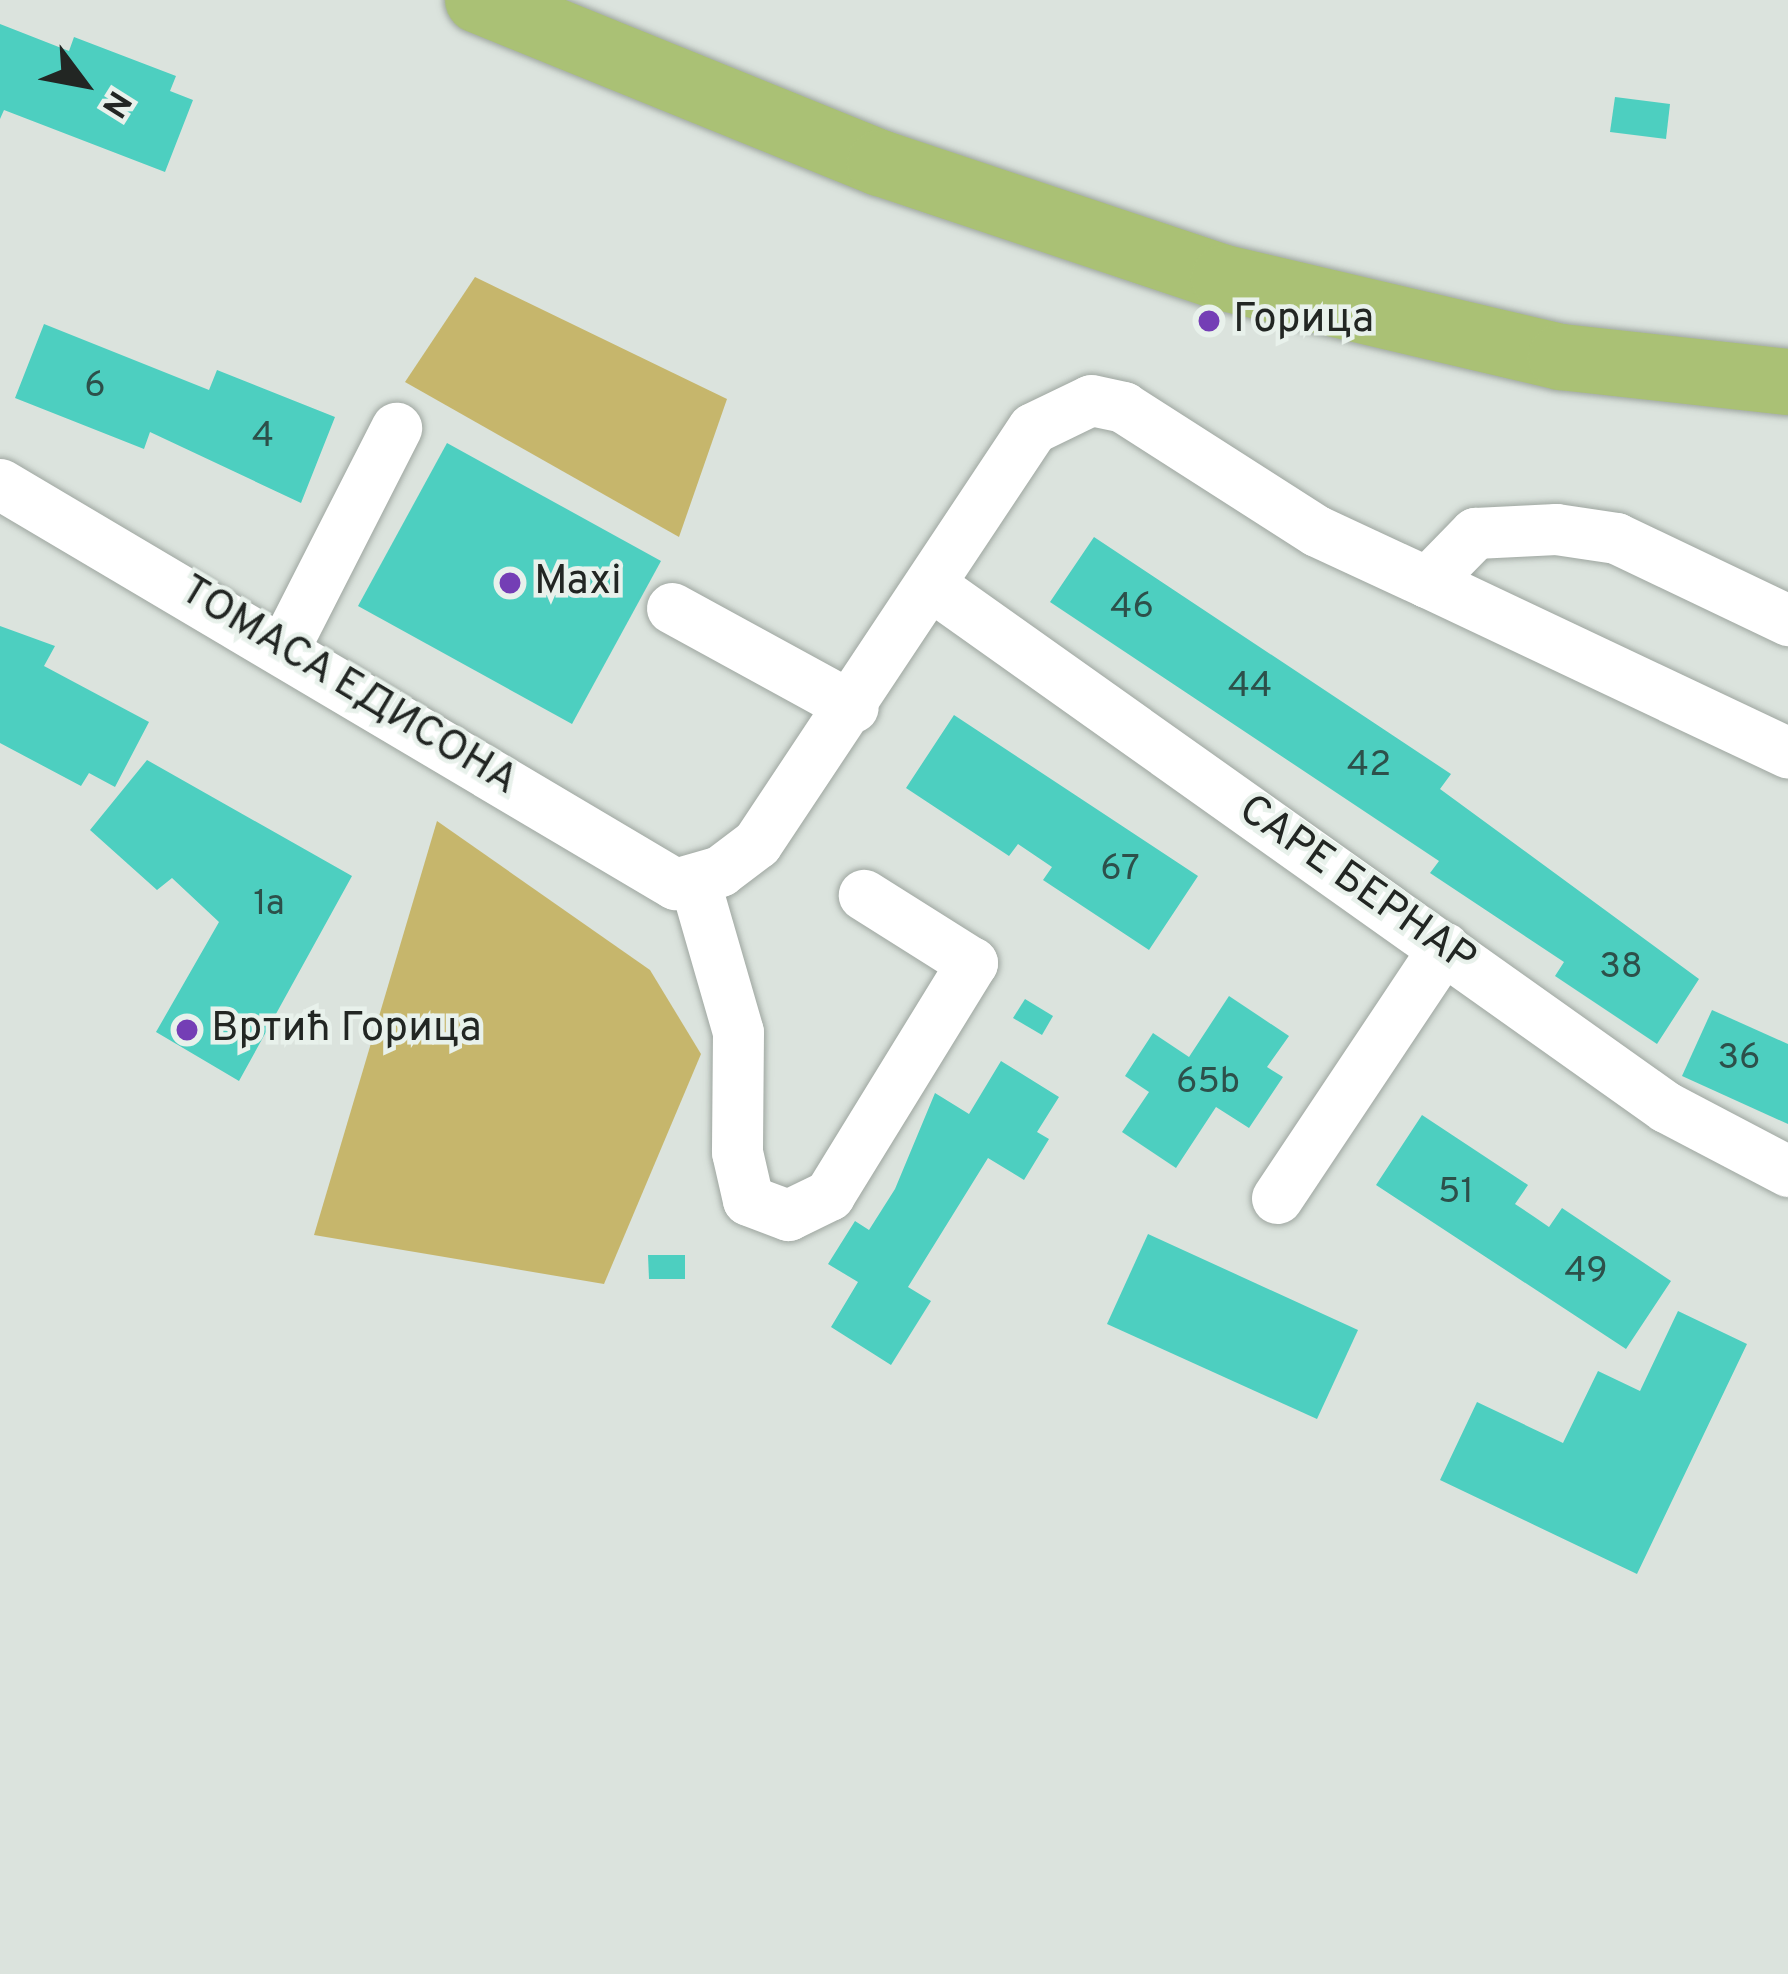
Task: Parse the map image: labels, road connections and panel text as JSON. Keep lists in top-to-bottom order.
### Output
{
  "streets": {
    "street": ["ТОМАСА ЕДИСОНА", "САРЕ БЕРНАР"]
  },
  "places": ["Горица", "Maxi", "Вртић Горица"],
  "house_numbers": [
    "6",
    "4",
    "46",
    "44",
    "42",
    "67",
    "1a",
    "38",
    "36",
    "65b",
    "51",
    "49"
  ],
  "north": "bottom right"
}
